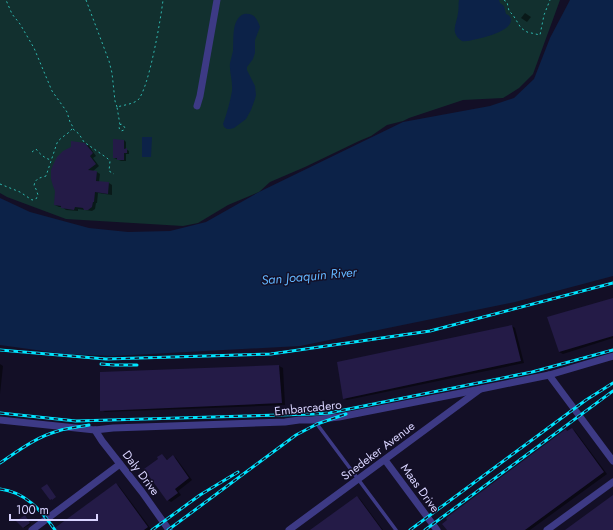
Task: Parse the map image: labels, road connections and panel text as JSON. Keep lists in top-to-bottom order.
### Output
{
  "streets": {
    "street": [
      "Embarcadero",
      "Snedeker Avenue",
      "Daly Drive",
      "Maas Drive"
    ]
  },
  "crossings": [
    ["Embarcadero", "Snedeker Avenue"],
    ["Embarcadero", "Daly Drive"],
    ["Snedeker Avenue", "Maas Drive"]
  ],
  "water": ["San Joaquin River"],
  "scale_bar": "100 m"
}
